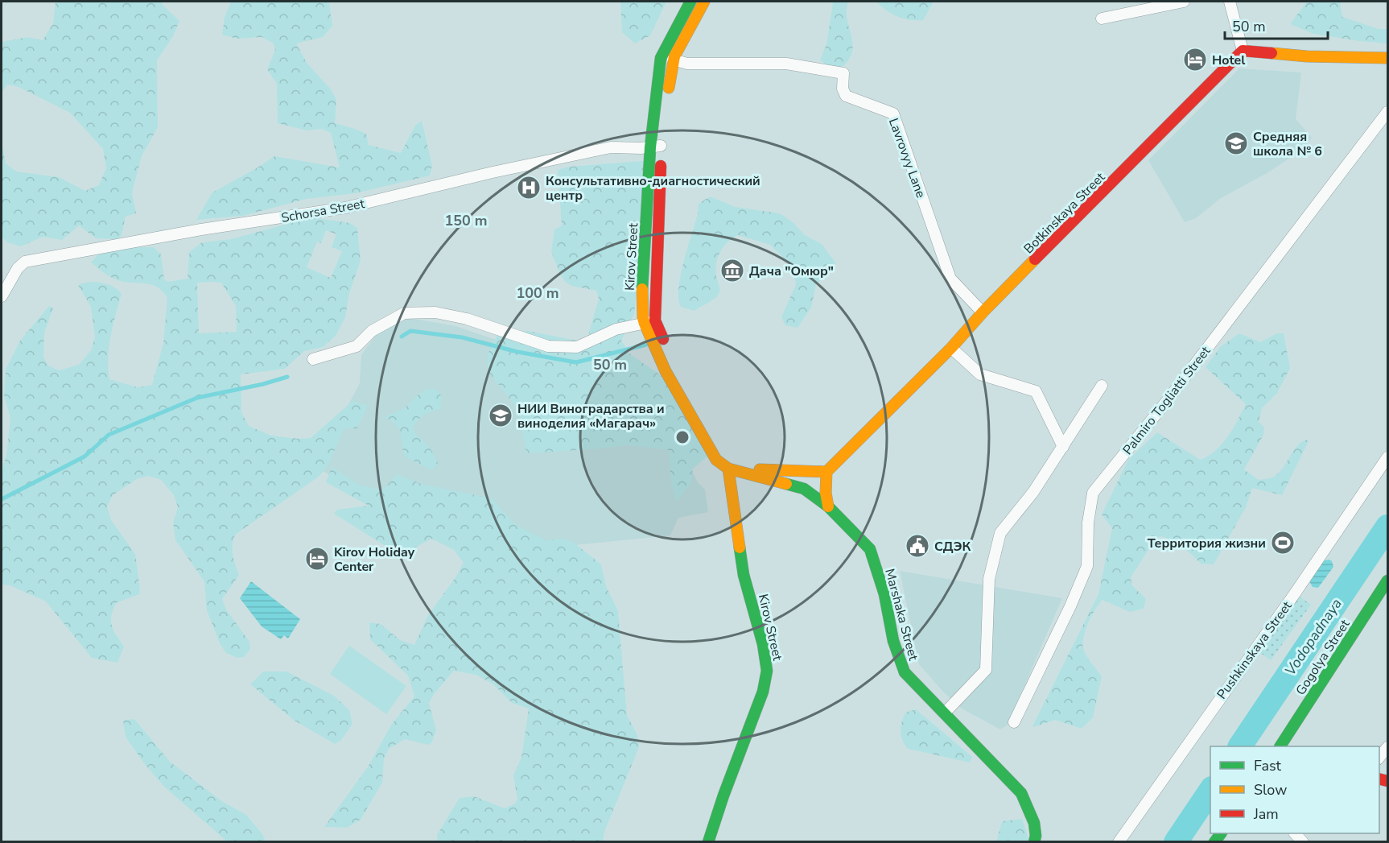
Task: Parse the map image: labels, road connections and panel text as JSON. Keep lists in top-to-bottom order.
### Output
{
  "streets": {
    "main road": [
      "Botkinskaya Street",
      "Kirov Street",
      "Marshaka Street",
      "Gogolya Street"
    ],
    "street": [
      "Lavrovyy Lane",
      "Schorsa Street",
      "Palmiro Togliatti Street",
      "Pushkinskaya Street"
    ]
  },
  "crossings": [
    ["Lavrovyy Lane", "Botkinskaya Street"],
    ["Schorsa Street", "Kirov Street"],
    ["Kirov Street", "Marshaka Street"]
  ],
  "water": ["Vodopadnaya"],
  "places": {
    "hotel": ["Hotel", "Kirov Holiday Center"],
    "school or university": ["Средняя школа № 6", "НИИ Виноградарства и виноделия «Магарач»"],
    "hospital": ["Консультативно-диагностический центр"],
    "museum": ["Дача \"Омюр\""],
    "sports": ["Территория жизни"],
    "public building": ["СДЭК"]
  },
  "legend": ["Fast", "Slow", "Jam"],
  "scale_bar": "50 m",
  "rings": ["150 m", "100 m", "50 m"]
}
